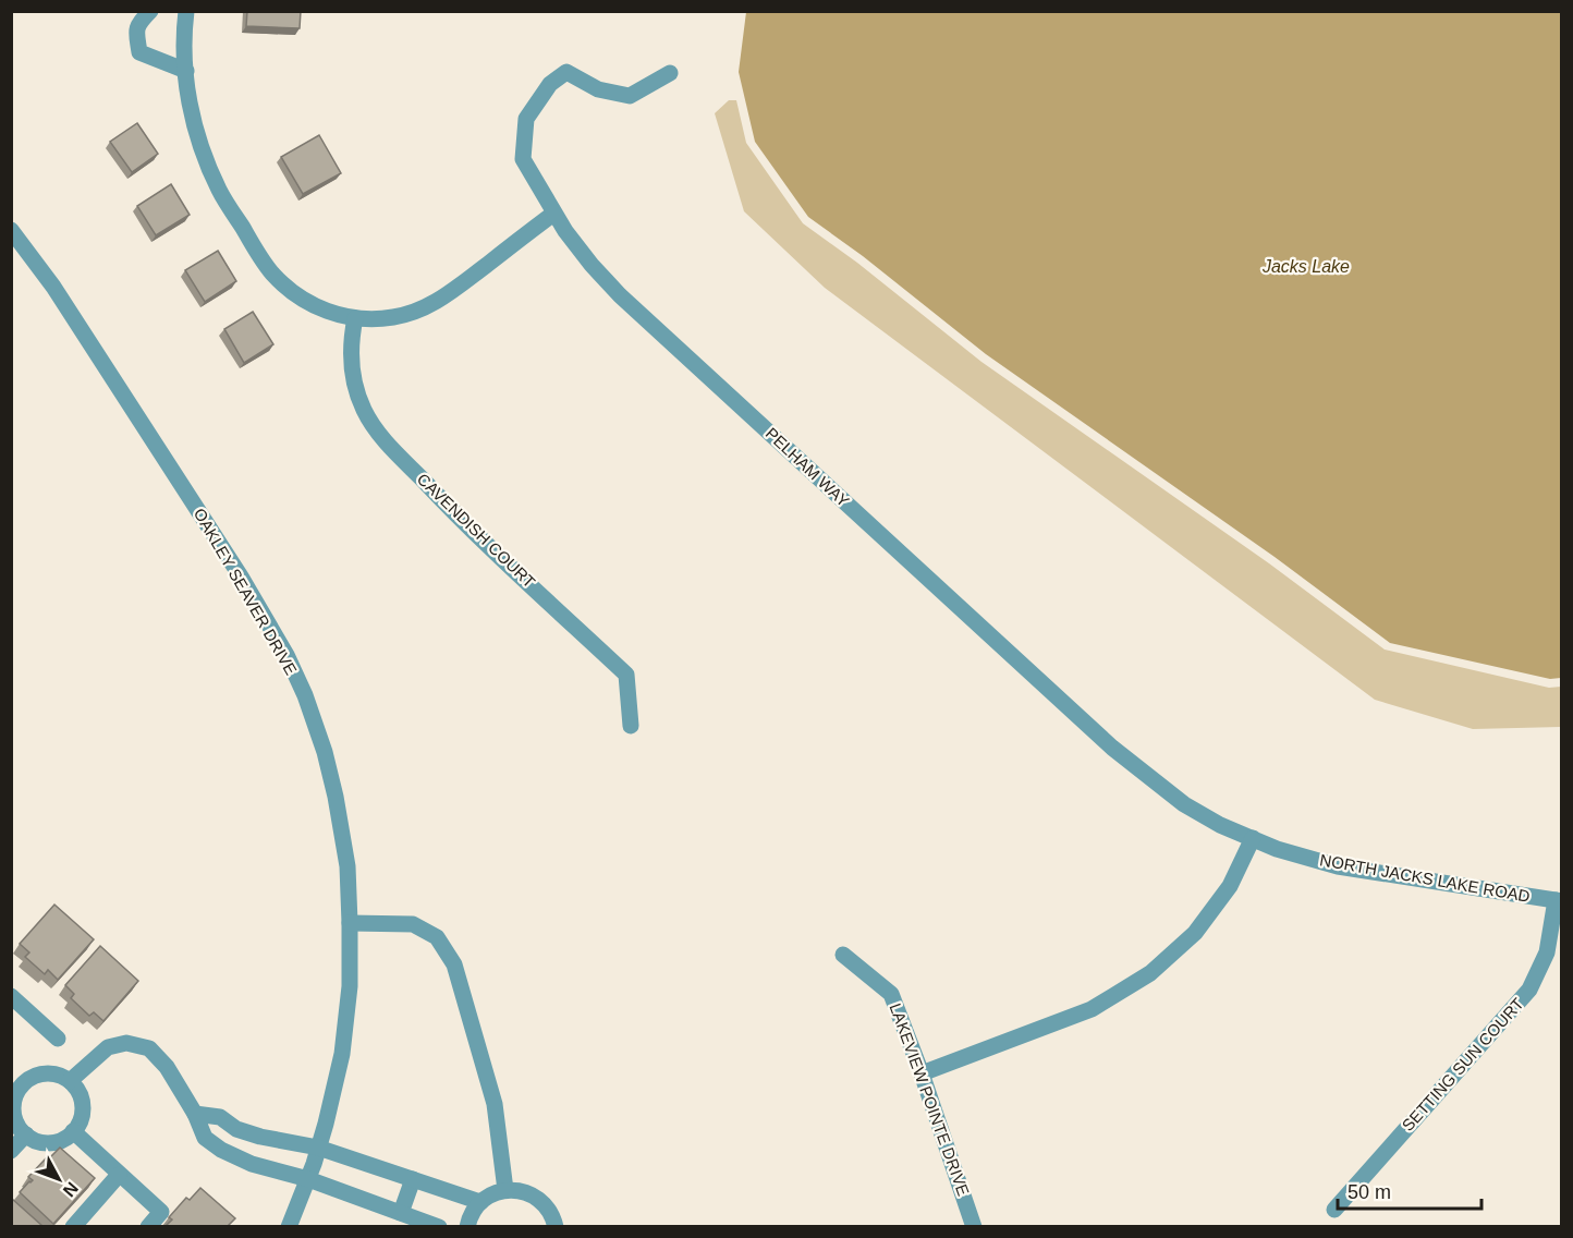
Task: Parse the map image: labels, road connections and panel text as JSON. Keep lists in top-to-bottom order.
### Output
{
  "streets": {
    "street": [
      "PELHAM WAY",
      "CAVENDISH COURT",
      "OAKLEY SEAVER DRIVE",
      "NORTH JACKS LAKE ROAD",
      "SETTING SUN COURT",
      "LAKEVIEW POINTE DRIVE"
    ]
  },
  "crossings": [
    ["PELHAM WAY", "NORTH JACKS LAKE ROAD"],
    ["NORTH JACKS LAKE ROAD", "SETTING SUN COURT"]
  ],
  "water": ["Jacks Lake"],
  "scale_bar": "50 m",
  "north": "bottom right"
}
